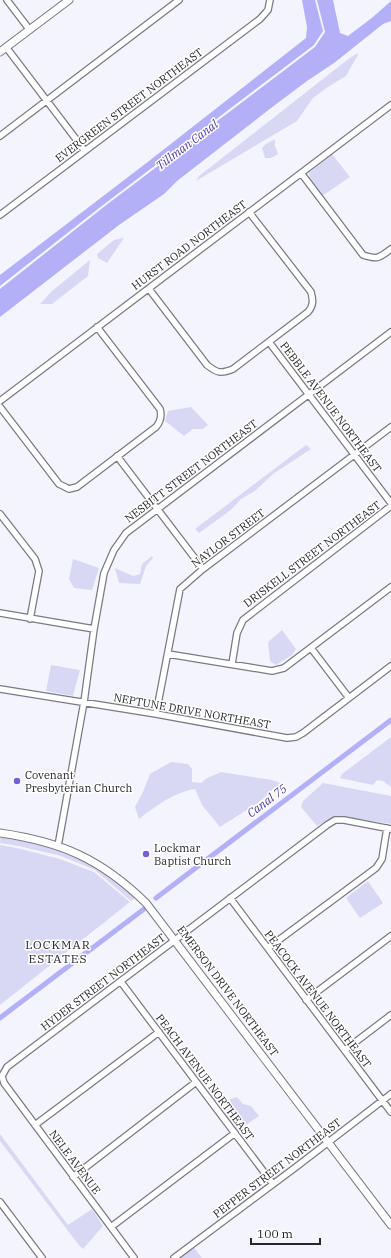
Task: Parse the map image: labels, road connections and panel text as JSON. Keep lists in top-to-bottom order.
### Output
{
  "streets": {
    "street": [
      "EVERGREEN STREET NORTHEAST",
      "HURST ROAD NORTHEAST",
      "PEBBLE AVENUE NORTHEAST",
      "NESBITT STREET NORTHEAST",
      "NAYLOR STREET",
      "DRISKELL STREET NORTHEAST",
      "NEPTUNE DRIVE NORTHEAST",
      "HYDER STREET NORTHEAST",
      "EMERSON DRIVE NORTHEAST",
      "PEACOCK AVENUE NORTHEAST",
      "PEACH AVENUE NORTHEAST",
      "NELE AVENUE",
      "PEPPER STREET NORTHEAST"
    ]
  },
  "crossings": [
    ["PEBBLE AVENUE NORTHEAST", "NESBITT STREET NORTHEAST"],
    ["PEBBLE AVENUE NORTHEAST", "NAYLOR STREET"],
    ["NESBITT STREET NORTHEAST", "NEPTUNE DRIVE NORTHEAST"],
    ["NESBITT STREET NORTHEAST", "EMERSON DRIVE NORTHEAST"],
    ["NAYLOR STREET", "NEPTUNE DRIVE NORTHEAST"],
    ["HYDER STREET NORTHEAST", "EMERSON DRIVE NORTHEAST"],
    ["HYDER STREET NORTHEAST", "PEACOCK AVENUE NORTHEAST"],
    ["HYDER STREET NORTHEAST", "PEACH AVENUE NORTHEAST"],
    ["HYDER STREET NORTHEAST", "NELE AVENUE"],
    ["EMERSON DRIVE NORTHEAST", "PEPPER STREET NORTHEAST"],
    ["PEACOCK AVENUE NORTHEAST", "PEPPER STREET NORTHEAST"],
    ["PEACH AVENUE NORTHEAST", "PEPPER STREET NORTHEAST"]
  ],
  "districts": ["LOCKMAR ESTATES"],
  "water": ["Tillman Canal", "Canal 75"],
  "places": ["Covenant Presbyterian Church", "Lockmar Baptist Church"],
  "scale_bar": "100 m"
}
